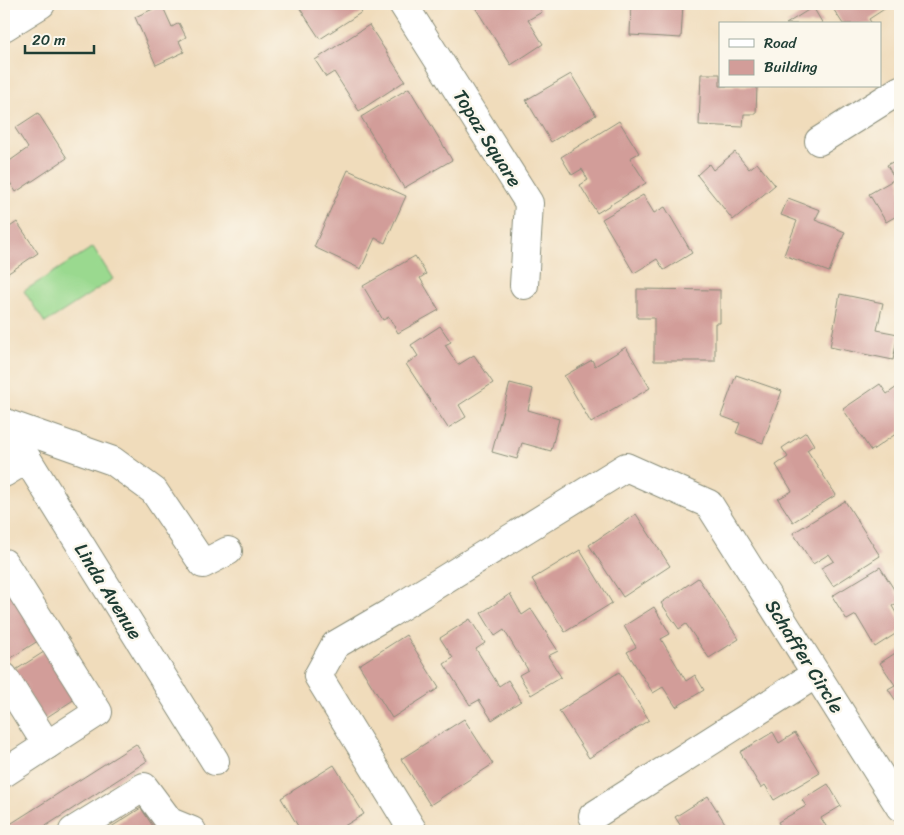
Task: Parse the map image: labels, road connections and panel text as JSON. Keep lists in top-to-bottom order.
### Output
{
  "streets": {
    "street": ["Topaz Square", "Linda Avenue", "Schaffer Circle"]
  },
  "legend": ["Road", "Building"],
  "scale_bar": "20 m"
}
